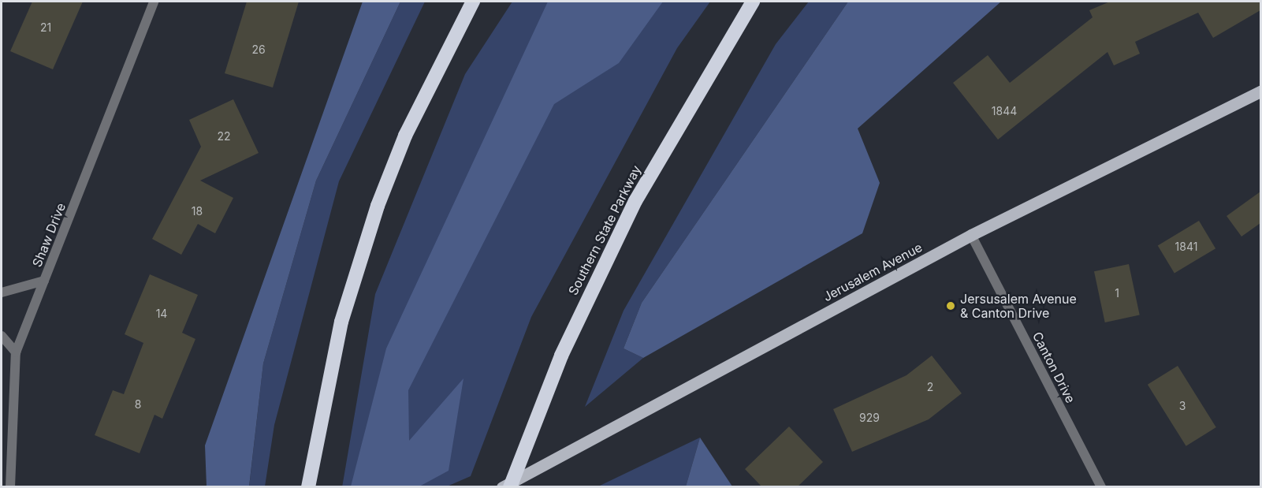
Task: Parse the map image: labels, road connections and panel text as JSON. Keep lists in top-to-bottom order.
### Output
{
  "streets": {
    "highway": ["Southern State Parkway"],
    "main road": ["Jerusalem Avenue"],
    "street": ["Shaw Drive", "Canton Drive"]
  },
  "crossings": [
    ["Jerusalem Avenue", "Canton Drive"]
  ],
  "places": ["Jersusalem Avenue & Canton Drive"],
  "house_numbers": [
    "21",
    "26",
    "1844",
    "22",
    "18",
    "1841",
    "1",
    "14",
    "2",
    "8",
    "3",
    "929"
  ]
}
